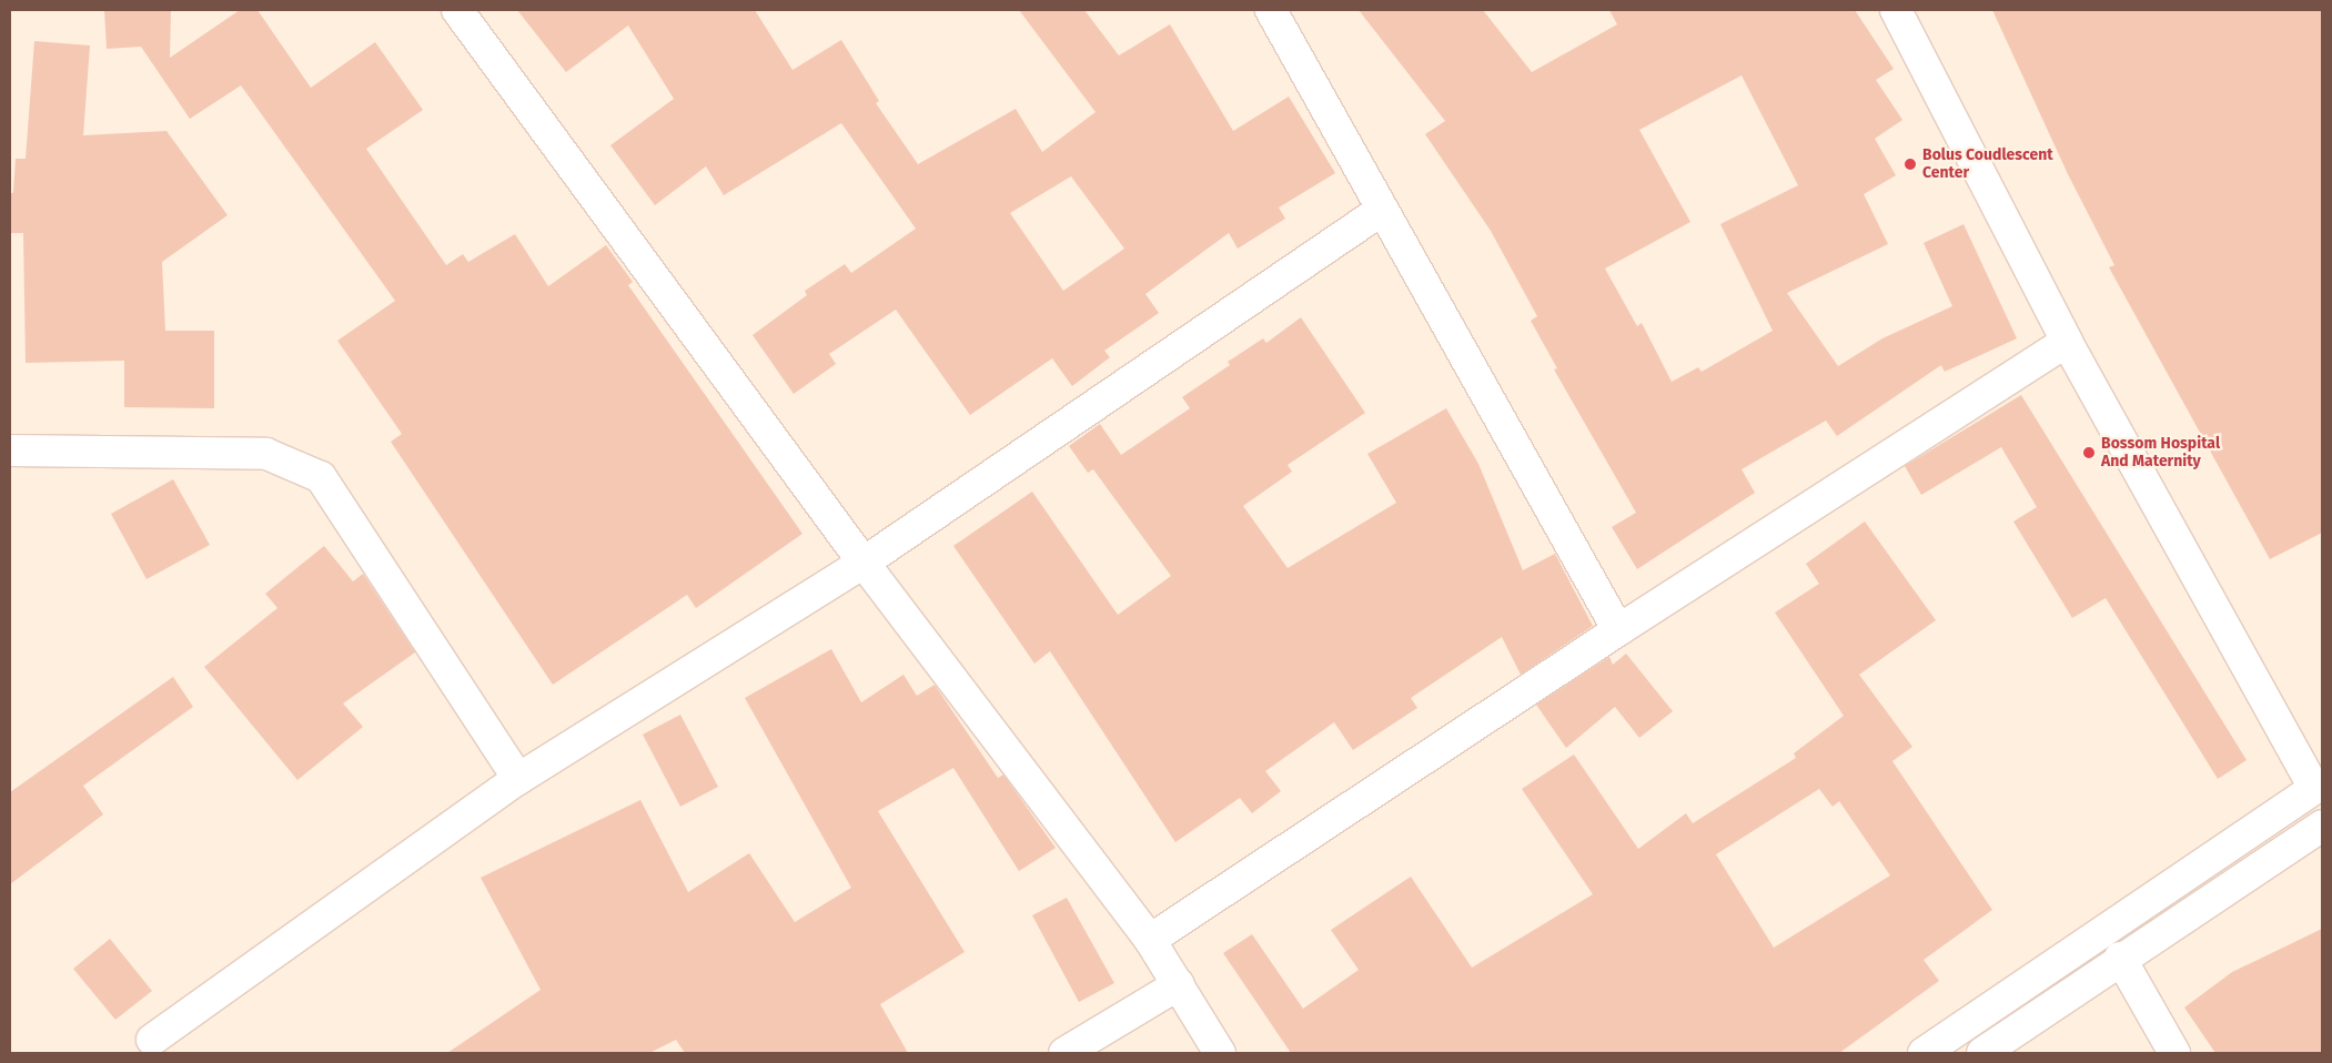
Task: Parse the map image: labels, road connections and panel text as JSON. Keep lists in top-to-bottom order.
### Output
{
  "places": ["Bolus Coudlescent Center", "Bossom Hospital And Maternity"]
}
